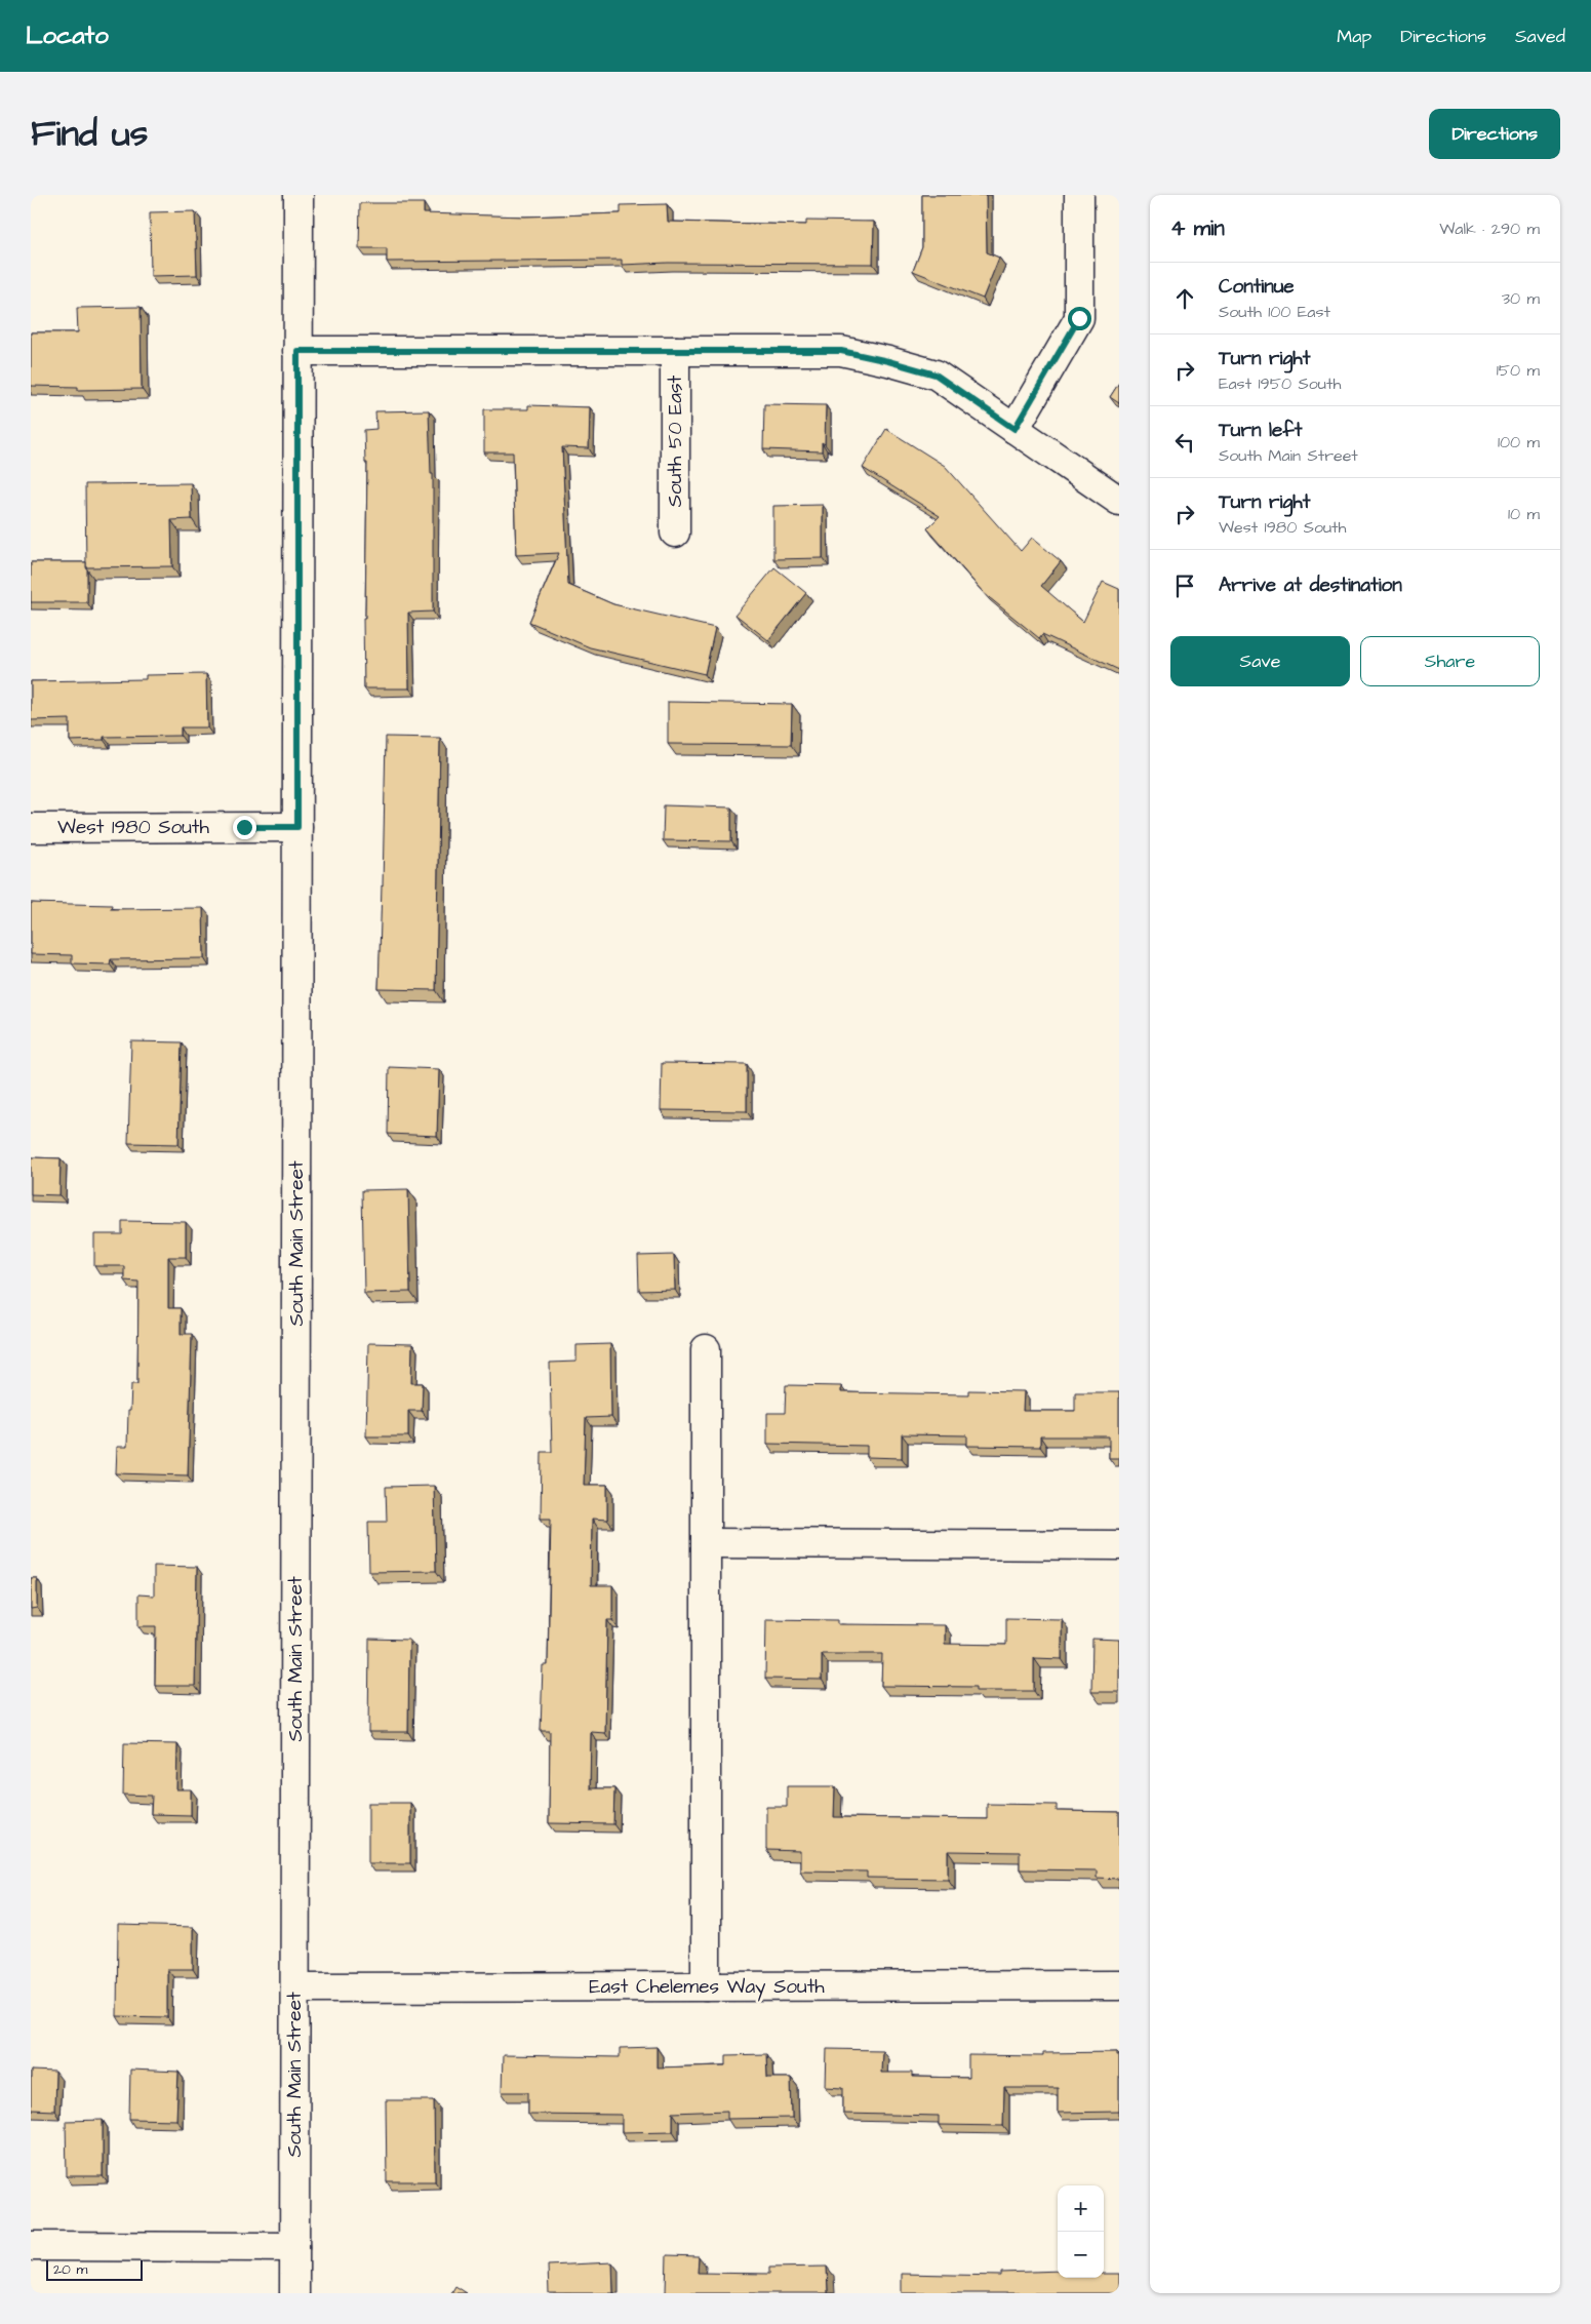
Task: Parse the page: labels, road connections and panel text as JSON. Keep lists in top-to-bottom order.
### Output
{
  "streets": {
    "street": [
      "South 50 East",
      "West 1980 South",
      "South Main Street",
      "East Chelemes Way South"
    ]
  },
  "crossings": [
    ["West 1980 South", "South Main Street"],
    ["South Main Street", "East Chelemes Way South"]
  ],
  "scale_bar": "20 m",
  "page": {
    "header": "Locato",
    "nav": ["Map", "Directions", "Saved"],
    "title": "Find us",
    "buttons": [
      "Directions",
      ["Save", "Share"]
    ],
    "heading": ["4 min", "Walk · 290 m"],
    "list": [
      ["Continue", "South 100 East", "30 m"],
      ["Turn right", "East 1950 South", "150 m"],
      ["Turn left", "South Main Street", "100 m"],
      ["Turn right", "West 1980 South", "10 m"],
      "Arrive at destination"
    ],
    "map_buttons": ["+", "−"],
    "scale": "20 m"
  }
}
